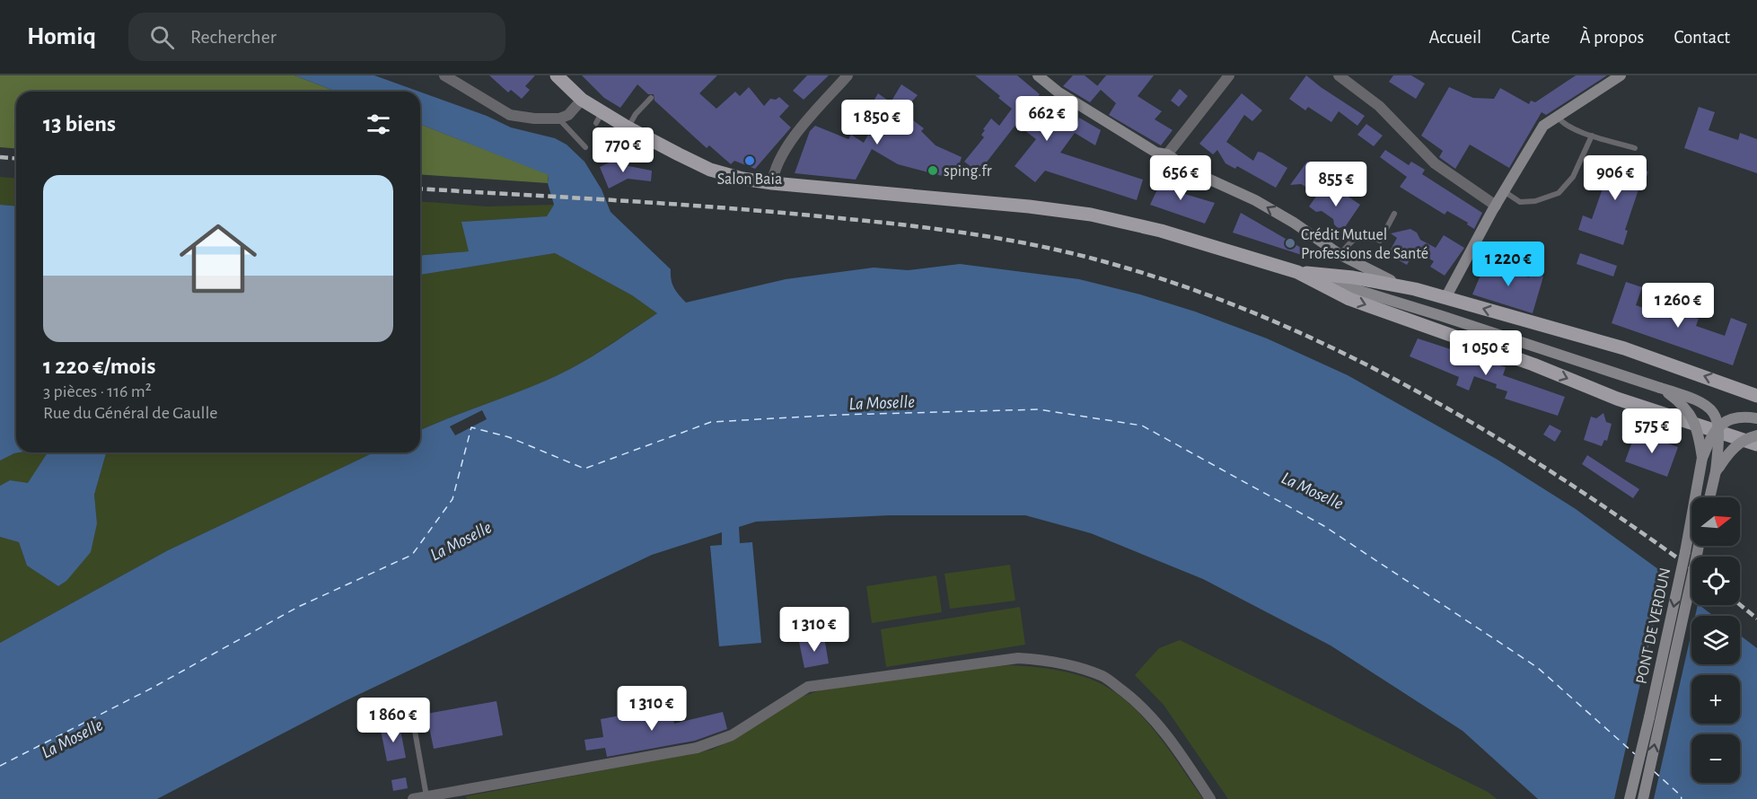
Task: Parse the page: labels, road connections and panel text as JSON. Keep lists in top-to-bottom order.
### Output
{
  "streets": {
    "main road": ["PONT DE VERDUN"]
  },
  "water": ["La Moselle"],
  "places": ["Salon Baia", "sping.fr", "Crédit Mutuel Professions de Santé"],
  "north": "right",
  "page": {
    "header": "Homiq",
    "search": "Rechercher",
    "nav": [
      "Accueil",
      "Carte",
      "À propos",
      "Contact"
    ],
    "heading": "13 biens",
    "price": [
      "662 €",
      "1 850 €",
      "770 €",
      "656 €",
      "906 €",
      "855 €",
      "1 220 €",
      "1 260 €",
      "1 050 €",
      "575 €",
      "1 310 €",
      "1 310 €",
      "1 860 €"
    ],
    "list": [
      {
        "name": "1 220 €/mois",
        "note": "3 pièces · 116 m² · Rue du Général de Gaulle"
      }
    ],
    "map_buttons": ["+", "−"]
  }
}
